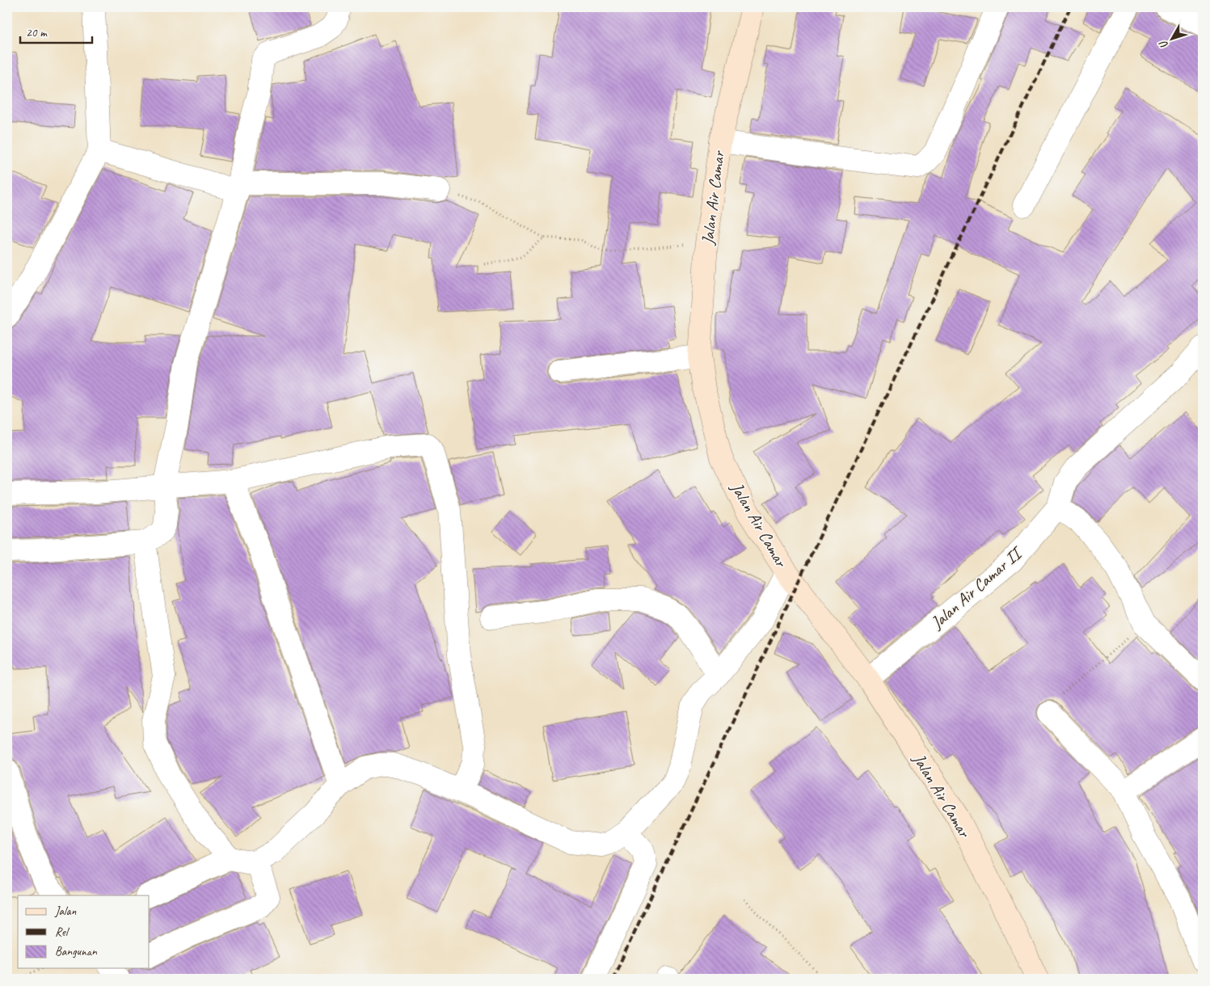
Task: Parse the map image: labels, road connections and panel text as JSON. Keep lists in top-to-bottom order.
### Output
{
  "streets": {
    "main road": ["Jalan Air Camar"],
    "street": ["Jalan Air Camar II"]
  },
  "crossings": [
    ["Jalan Air Camar", "Jalan Air Camar II"]
  ],
  "legend": ["Jalan", "Rel", "Bangunan"],
  "scale_bar": "20 m",
  "north": "bottom left"
}
